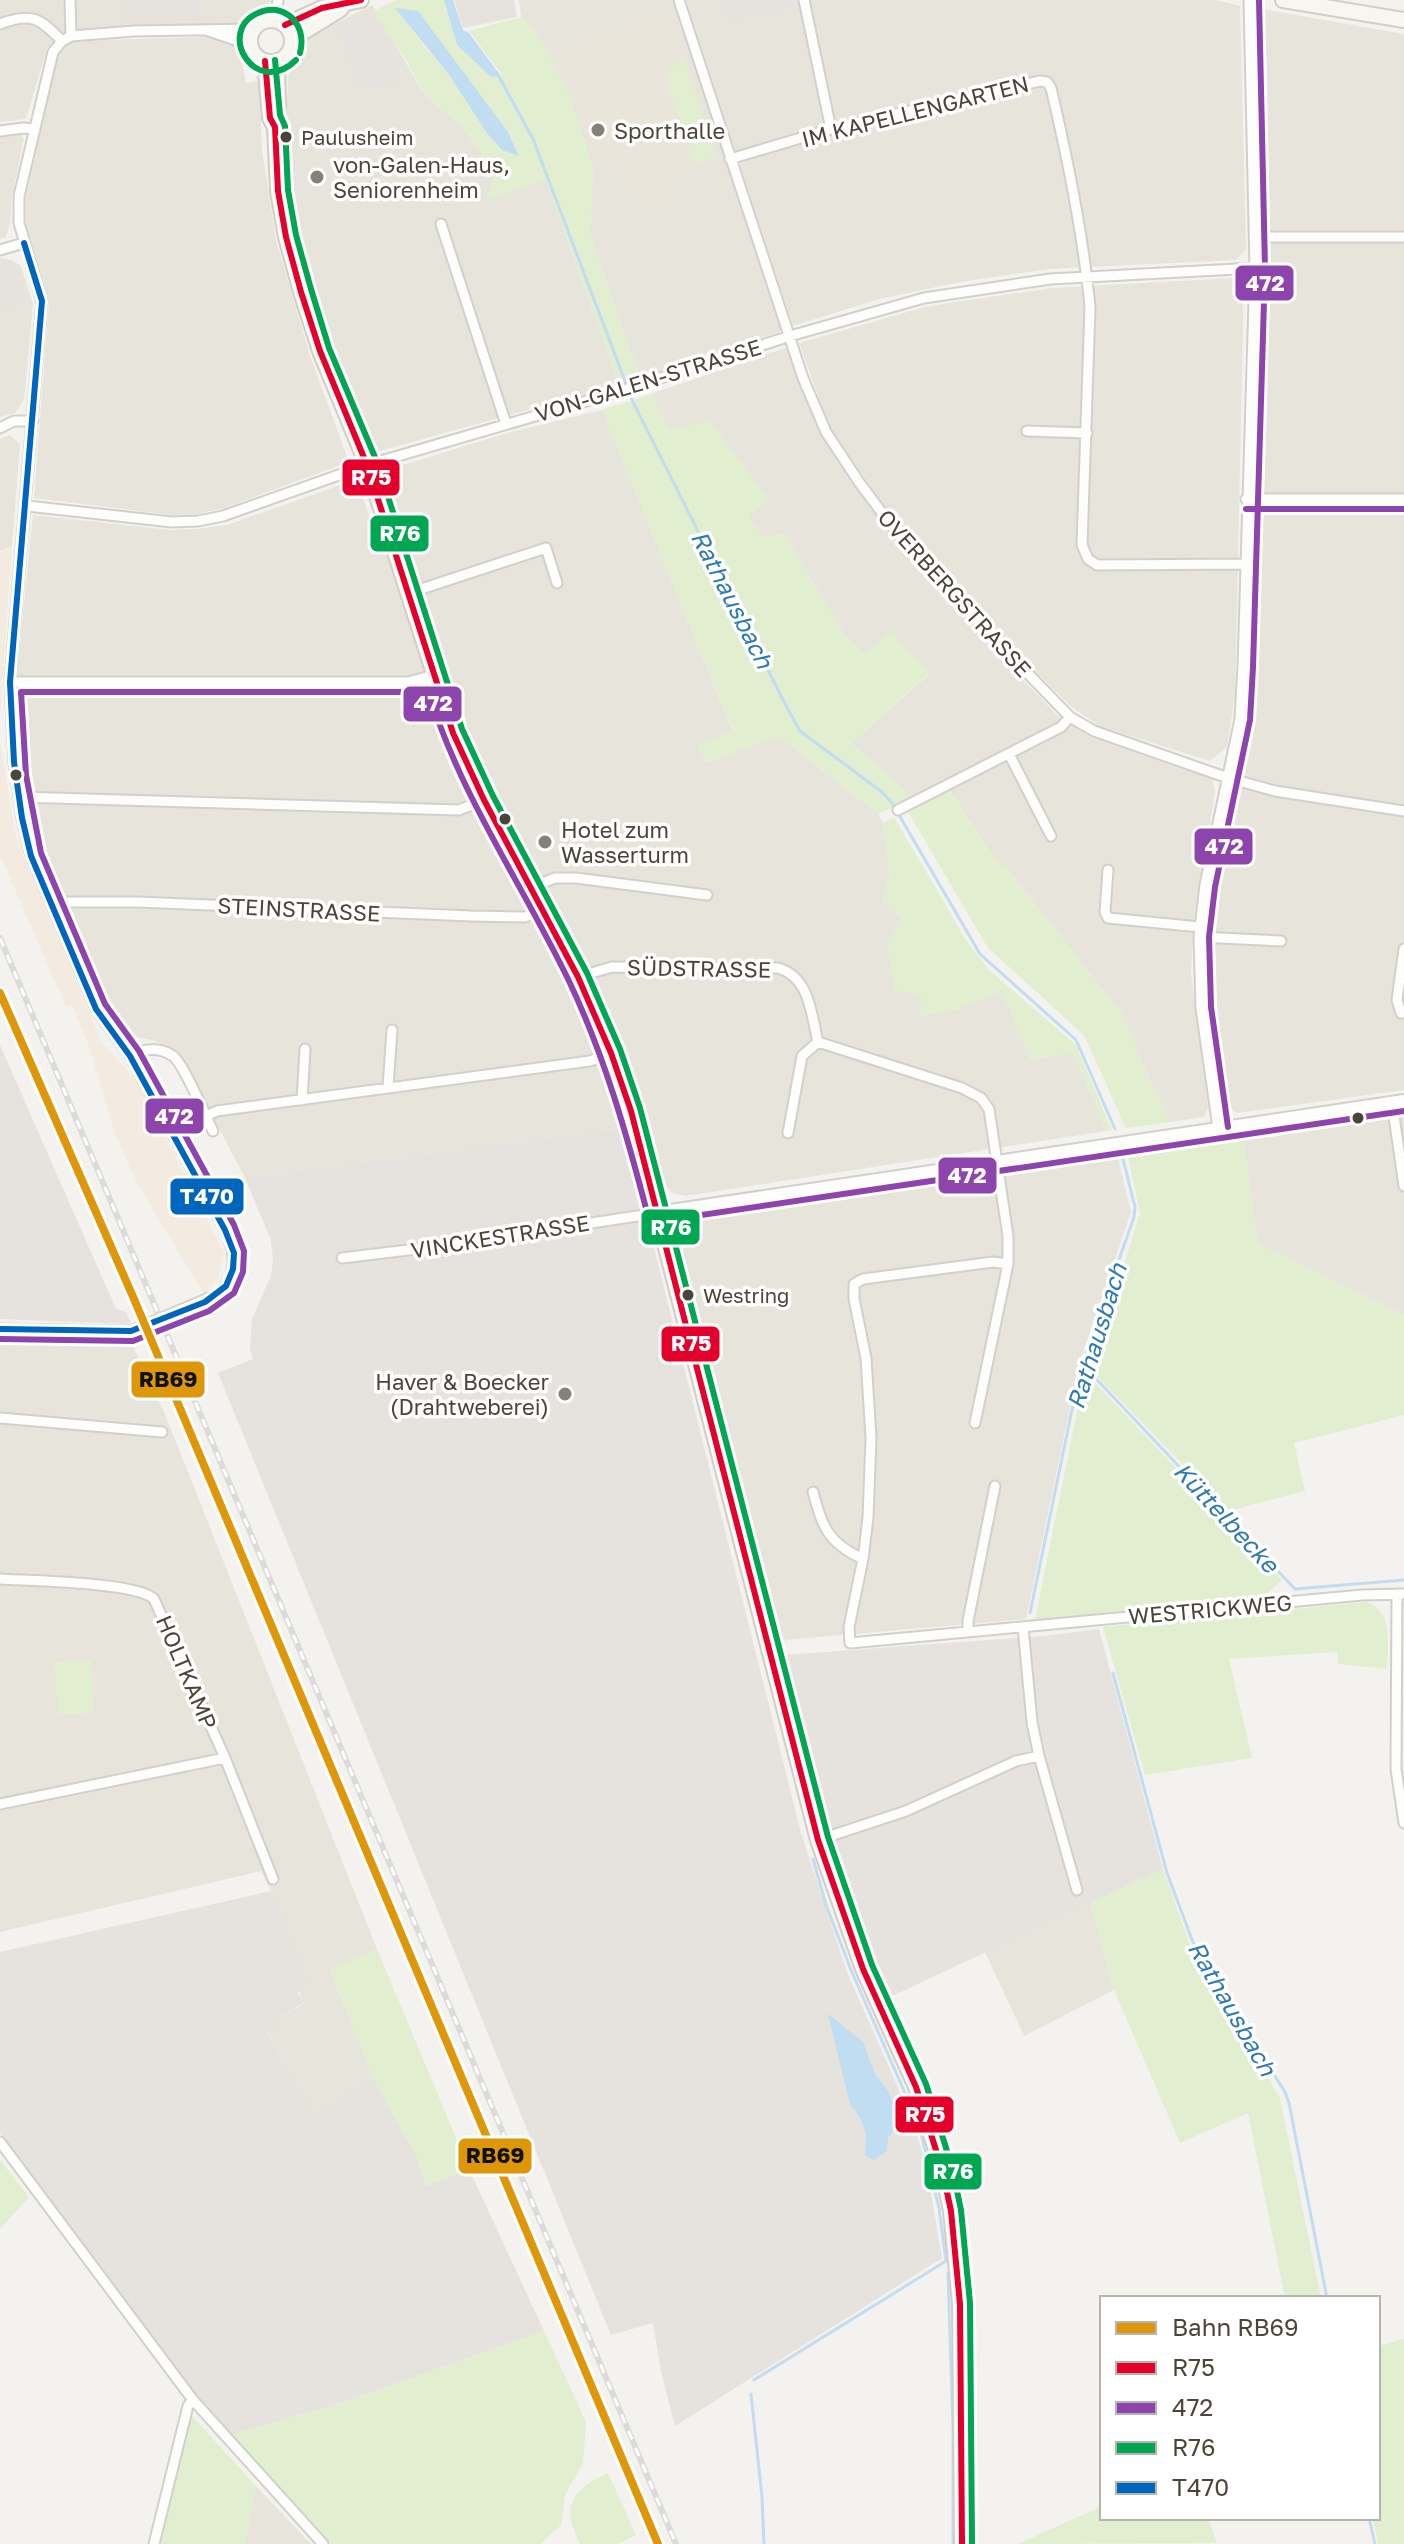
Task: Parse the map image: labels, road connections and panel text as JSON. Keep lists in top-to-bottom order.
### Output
{
  "streets": {
    "street": [
      "IM KAPELLENGARTEN",
      "VON-GALEN-STRASSE",
      "OVERBERGSTRASSE",
      "STEINSTRASSE",
      "SÜDSTRASSE",
      "VINCKESTRASSE",
      "WESTRICKWEG",
      "HOLTKAMP"
    ]
  },
  "crossings": [
    ["IM KAPELLENGARTEN", "VON-GALEN-STRASSE"],
    ["IM KAPELLENGARTEN", "OVERBERGSTRASSE"],
    ["VON-GALEN-STRASSE", "OVERBERGSTRASSE"]
  ],
  "water": ["Rathausbach", "Küttelbecke"],
  "places": [
    "Sporthalle",
    "Paulusheim",
    "von-Galen-Haus, Seniorenheim",
    "Hotel zum Wasserturm",
    "Westring",
    "Haver & Boecker (Drahtweberei)"
  ],
  "lines": [
    "transit line R75",
    "transit line 472",
    "transit line R76",
    "transit line T470",
    "rail line RB69"
  ],
  "legend": [
    "Bahn RB69",
    "R75",
    "472",
    "R76",
    "T470"
  ]
}
